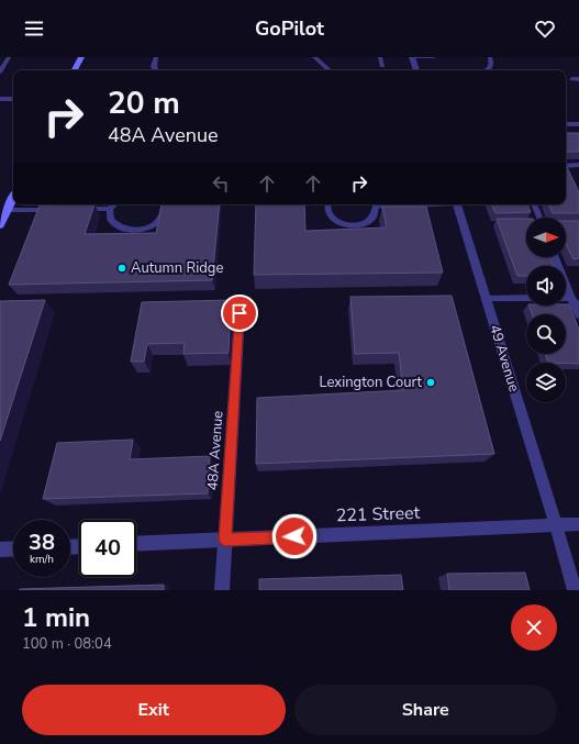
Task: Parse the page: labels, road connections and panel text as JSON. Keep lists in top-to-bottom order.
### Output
{
  "streets": {
    "street": ["49 Avenue", "48A Avenue", "221 Street"]
  },
  "crossings": [
    ["49 Avenue", "221 Street"],
    ["48A Avenue", "221 Street"]
  ],
  "places": ["Autumn Ridge", "Lexington Court"],
  "north": "right",
  "page": {
    "header": "GoPilot",
    "turn": ["20 m", "48A Avenue"],
    "speed": "38 km/h",
    "limit": "40",
    "heading": ["1 min", "100 m · 08:04"],
    "buttons": ["Exit", "Share"]
  }
}
